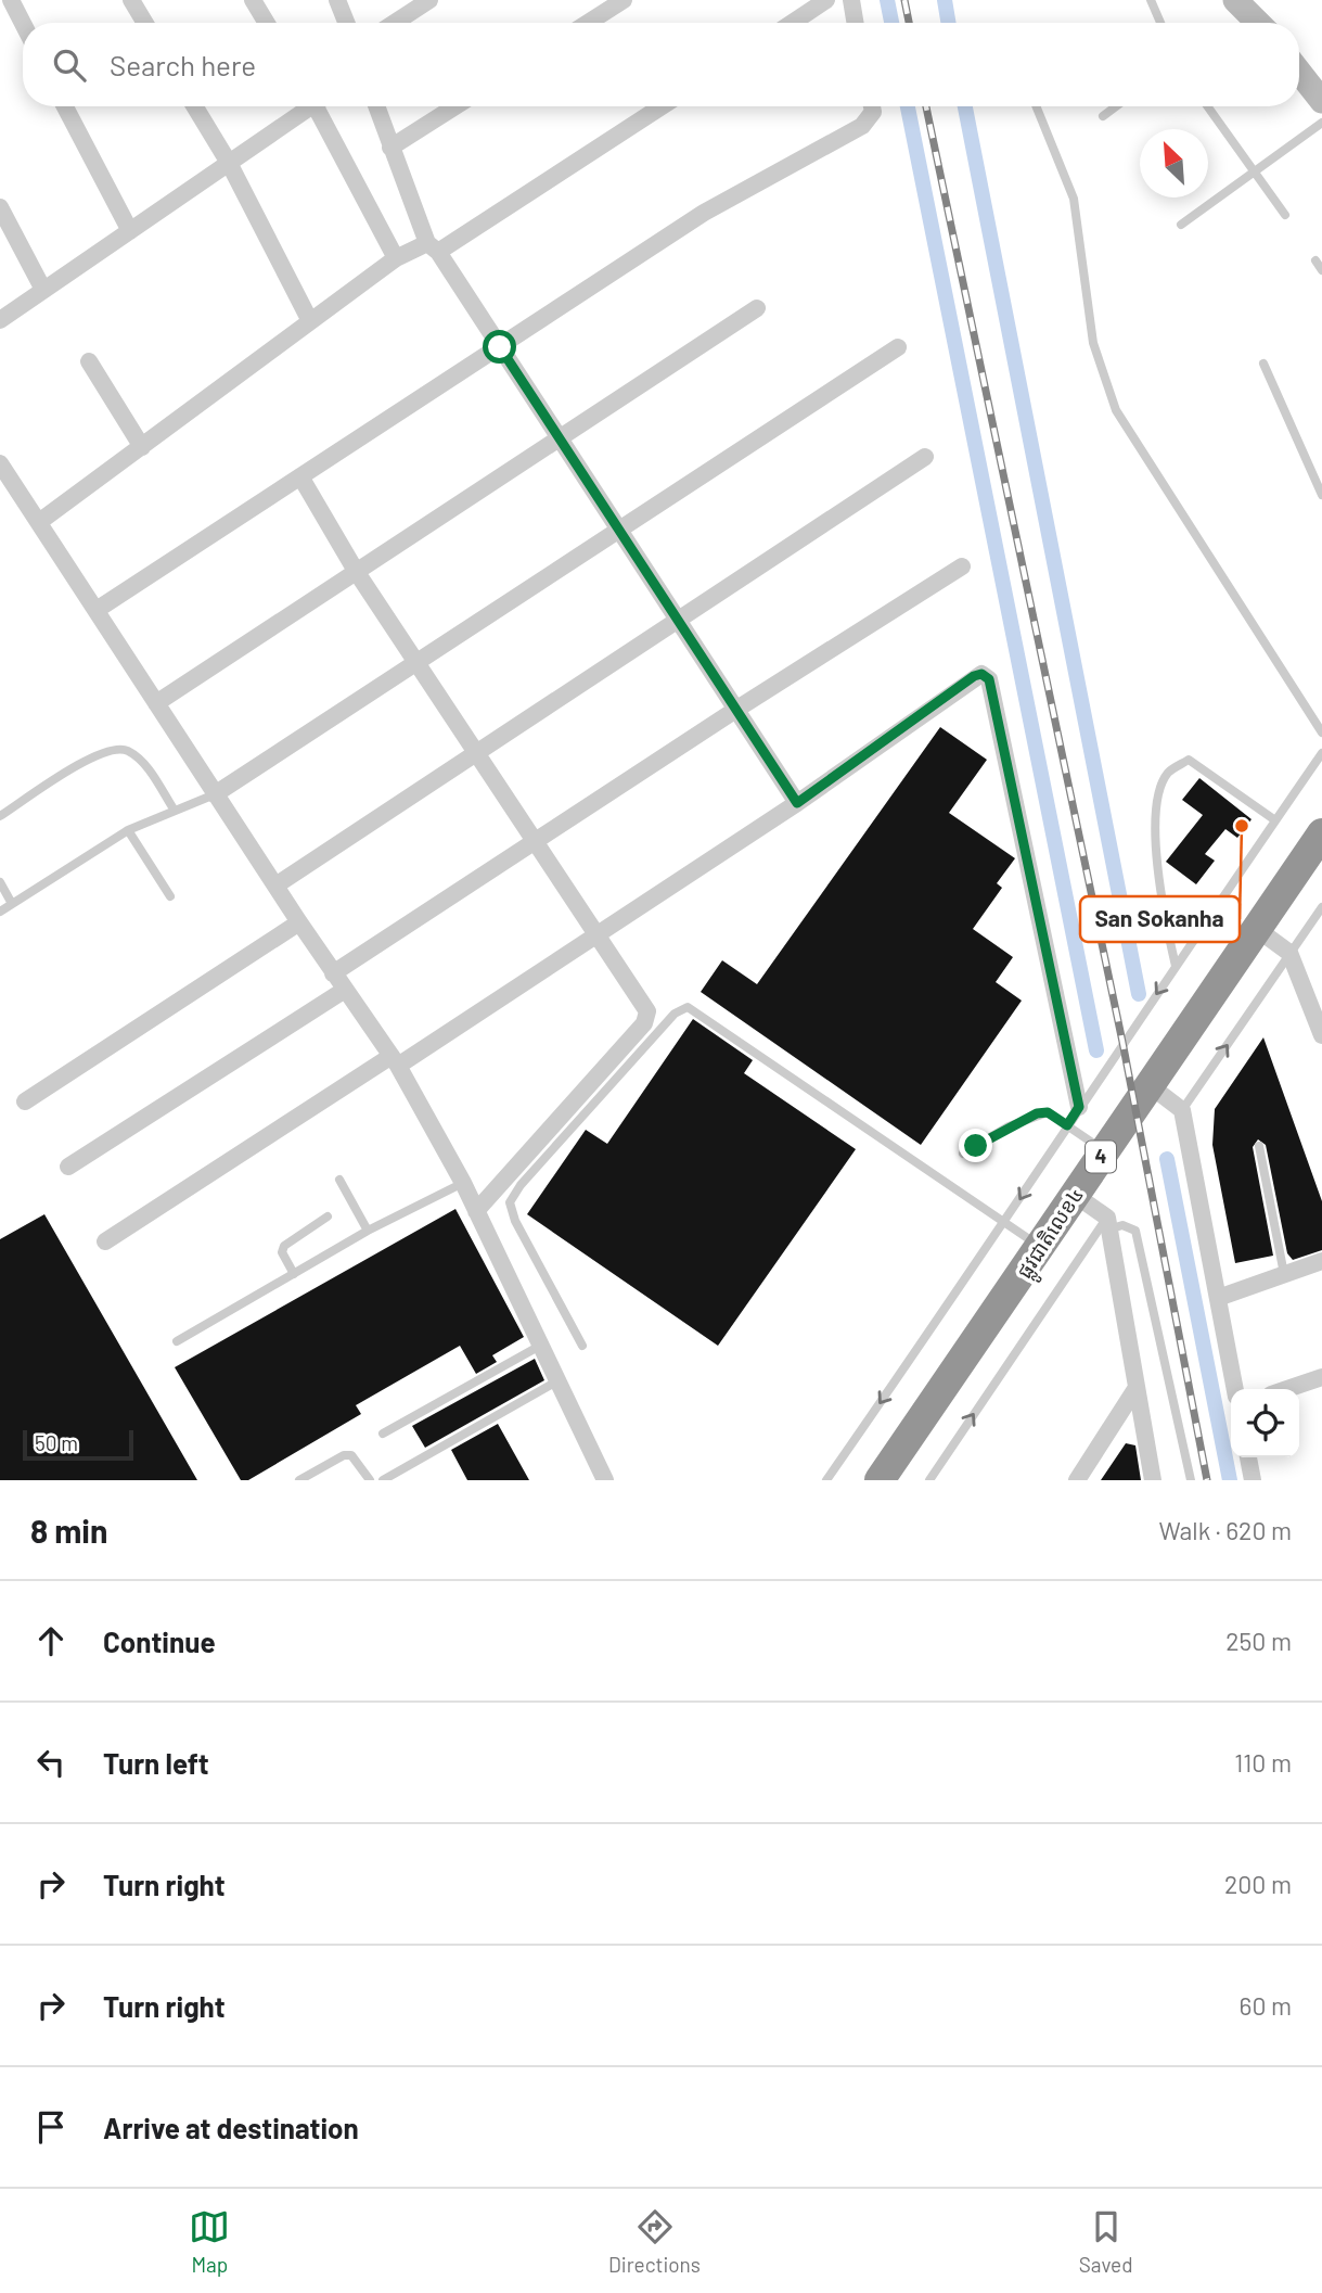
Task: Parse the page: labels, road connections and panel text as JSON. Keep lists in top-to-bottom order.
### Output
{
  "streets": {
    "highway": ["4", "ផ្លូវជាតិលេខ៤"]
  },
  "places": ["San Sokanha"],
  "scale_bar": "50 m",
  "north": "top left",
  "page": {
    "search": "Search here",
    "scale": "50 m",
    "heading": ["8 min", "Walk · 620 m"],
    "list": [
      ["Continue", "250 m"],
      ["Turn left", "110 m"],
      ["Turn right", "200 m"],
      ["Turn right", "60 m"],
      "Arrive at destination"
    ],
    "nav": ["Map", "Directions", "Saved"]
  }
}
